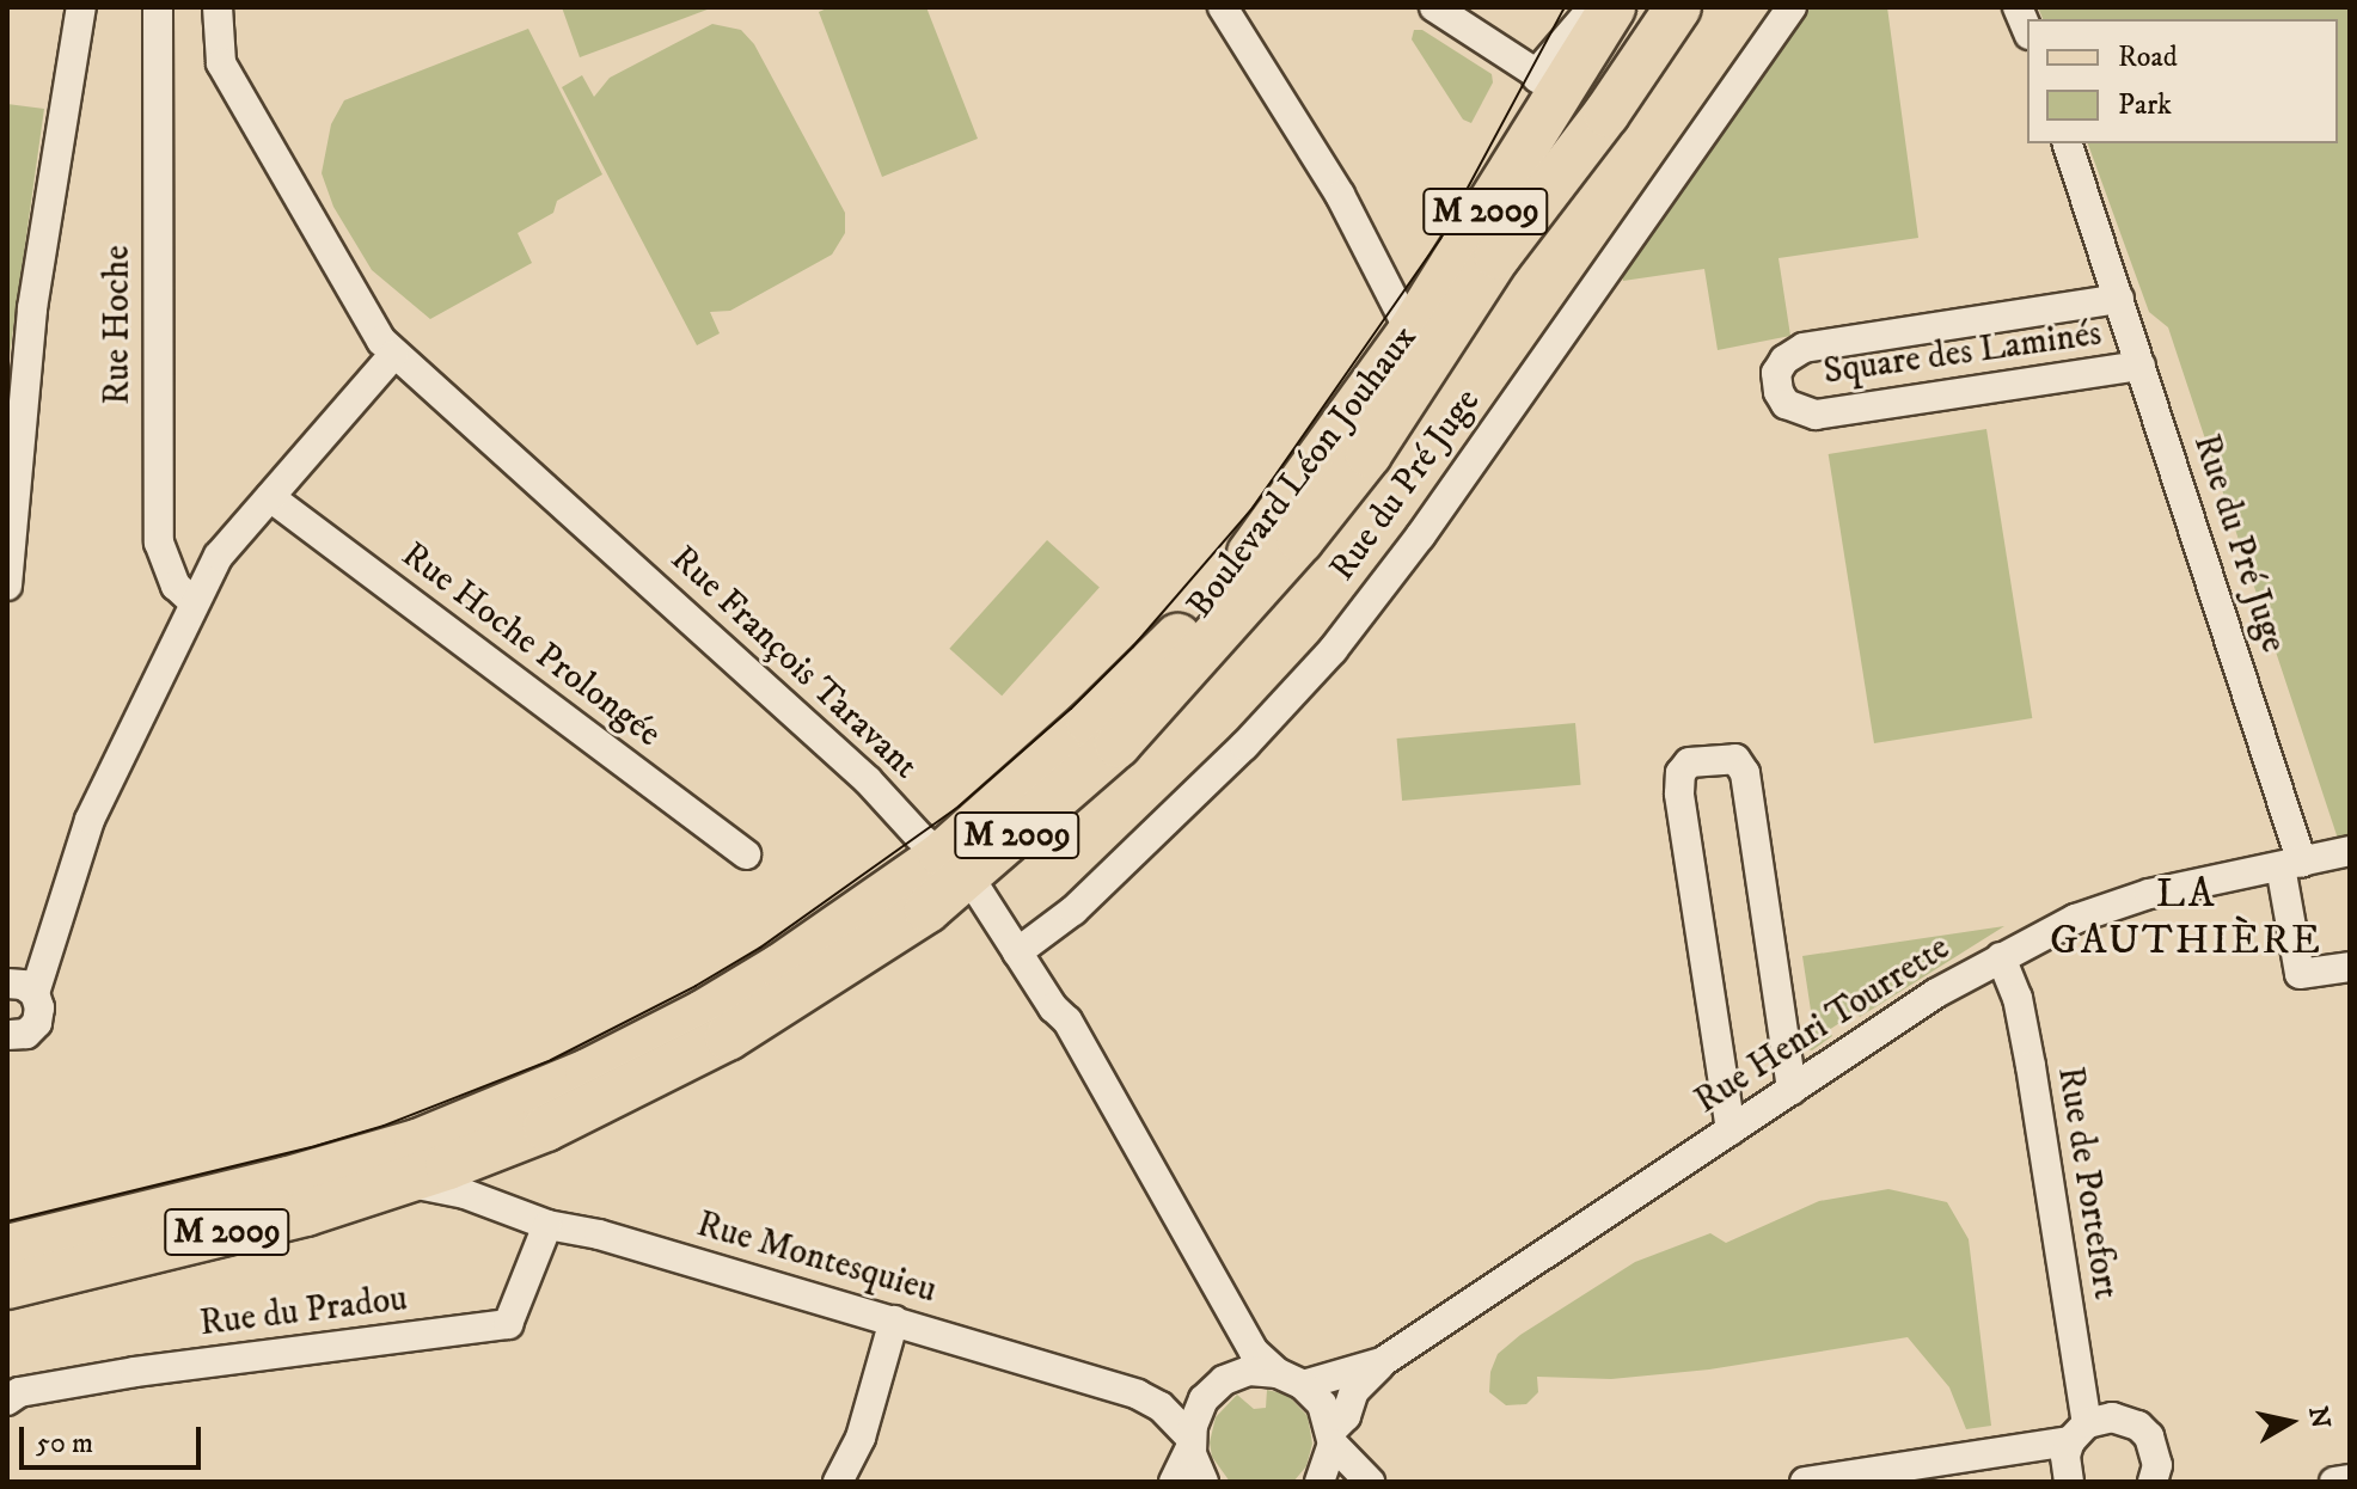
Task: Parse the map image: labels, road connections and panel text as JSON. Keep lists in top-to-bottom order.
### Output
{
  "streets": {
    "main road": ["M 2009", "Boulevard Léon Jouhaux"],
    "street": [
      "Rue Hoche",
      "Square des Laminés",
      "Rue du Pré Juge",
      "Rue Hoche Prolongée",
      "Rue François Taravant",
      "Rue Henri Tourrette",
      "Rue de Portefort",
      "Rue Montesquieu",
      "Rue du Pradou"
    ]
  },
  "crossings": [
    ["Square des Laminés", "Rue du Pré Juge"],
    ["Boulevard Léon Jouhaux", "Rue François Taravant"],
    ["Boulevard Léon Jouhaux", "Rue Montesquieu"],
    ["Rue du Pré Juge", "Rue François Taravant"],
    ["Rue du Pré Juge", "Rue Henri Tourrette"],
    ["Rue Henri Tourrette", "Rue de Portefort"],
    ["Rue Montesquieu", "Rue du Pradou"]
  ],
  "districts": ["LA GAUTHIÈRE"],
  "legend": ["Road", "Park"],
  "scale_bar": "50 m",
  "north": "right"
}
